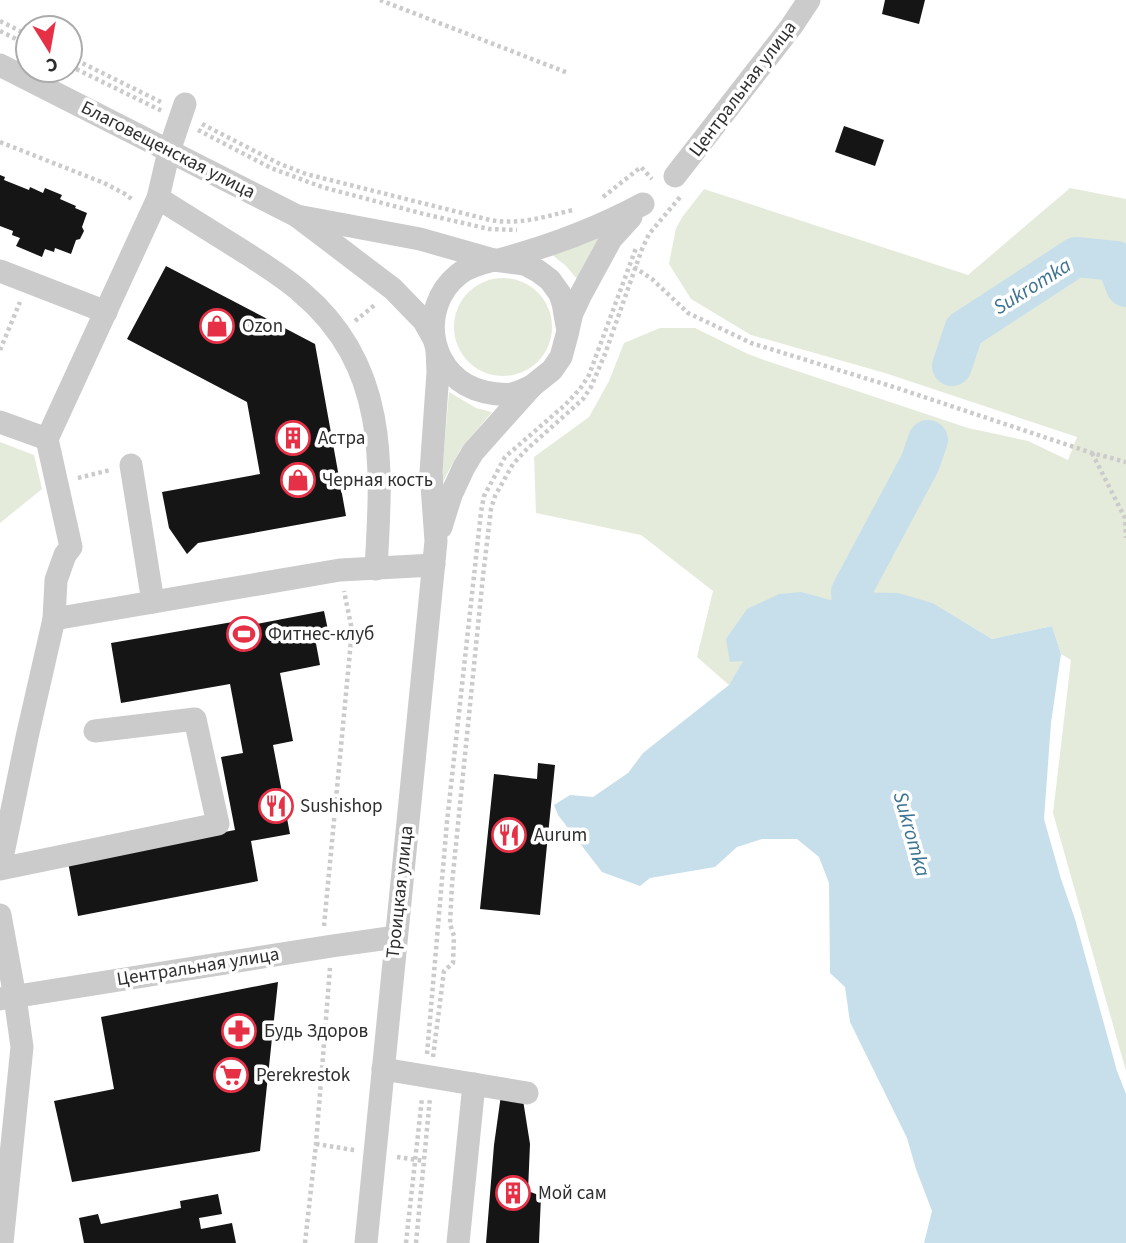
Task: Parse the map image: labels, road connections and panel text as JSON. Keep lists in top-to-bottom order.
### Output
{
  "streets": {
    "street": ["Центральная улица", "Благовещенская улица", "Троицкая улица"]
  },
  "crossings": [
    ["Центральная улица", "Троицкая улица"]
  ],
  "water": ["Sukromka"],
  "places": {
    "shop": ["Ozon", "Черная кость"],
    "building": ["Астра", "Мой сам"],
    "sports": ["Фитнес-клуб"],
    "restaurant": ["Sushishop", "Aurum"],
    "pharmacy": ["Будь Здоров"],
    "supermarket": ["Perekrestok"]
  },
  "north": "bottom"
}
